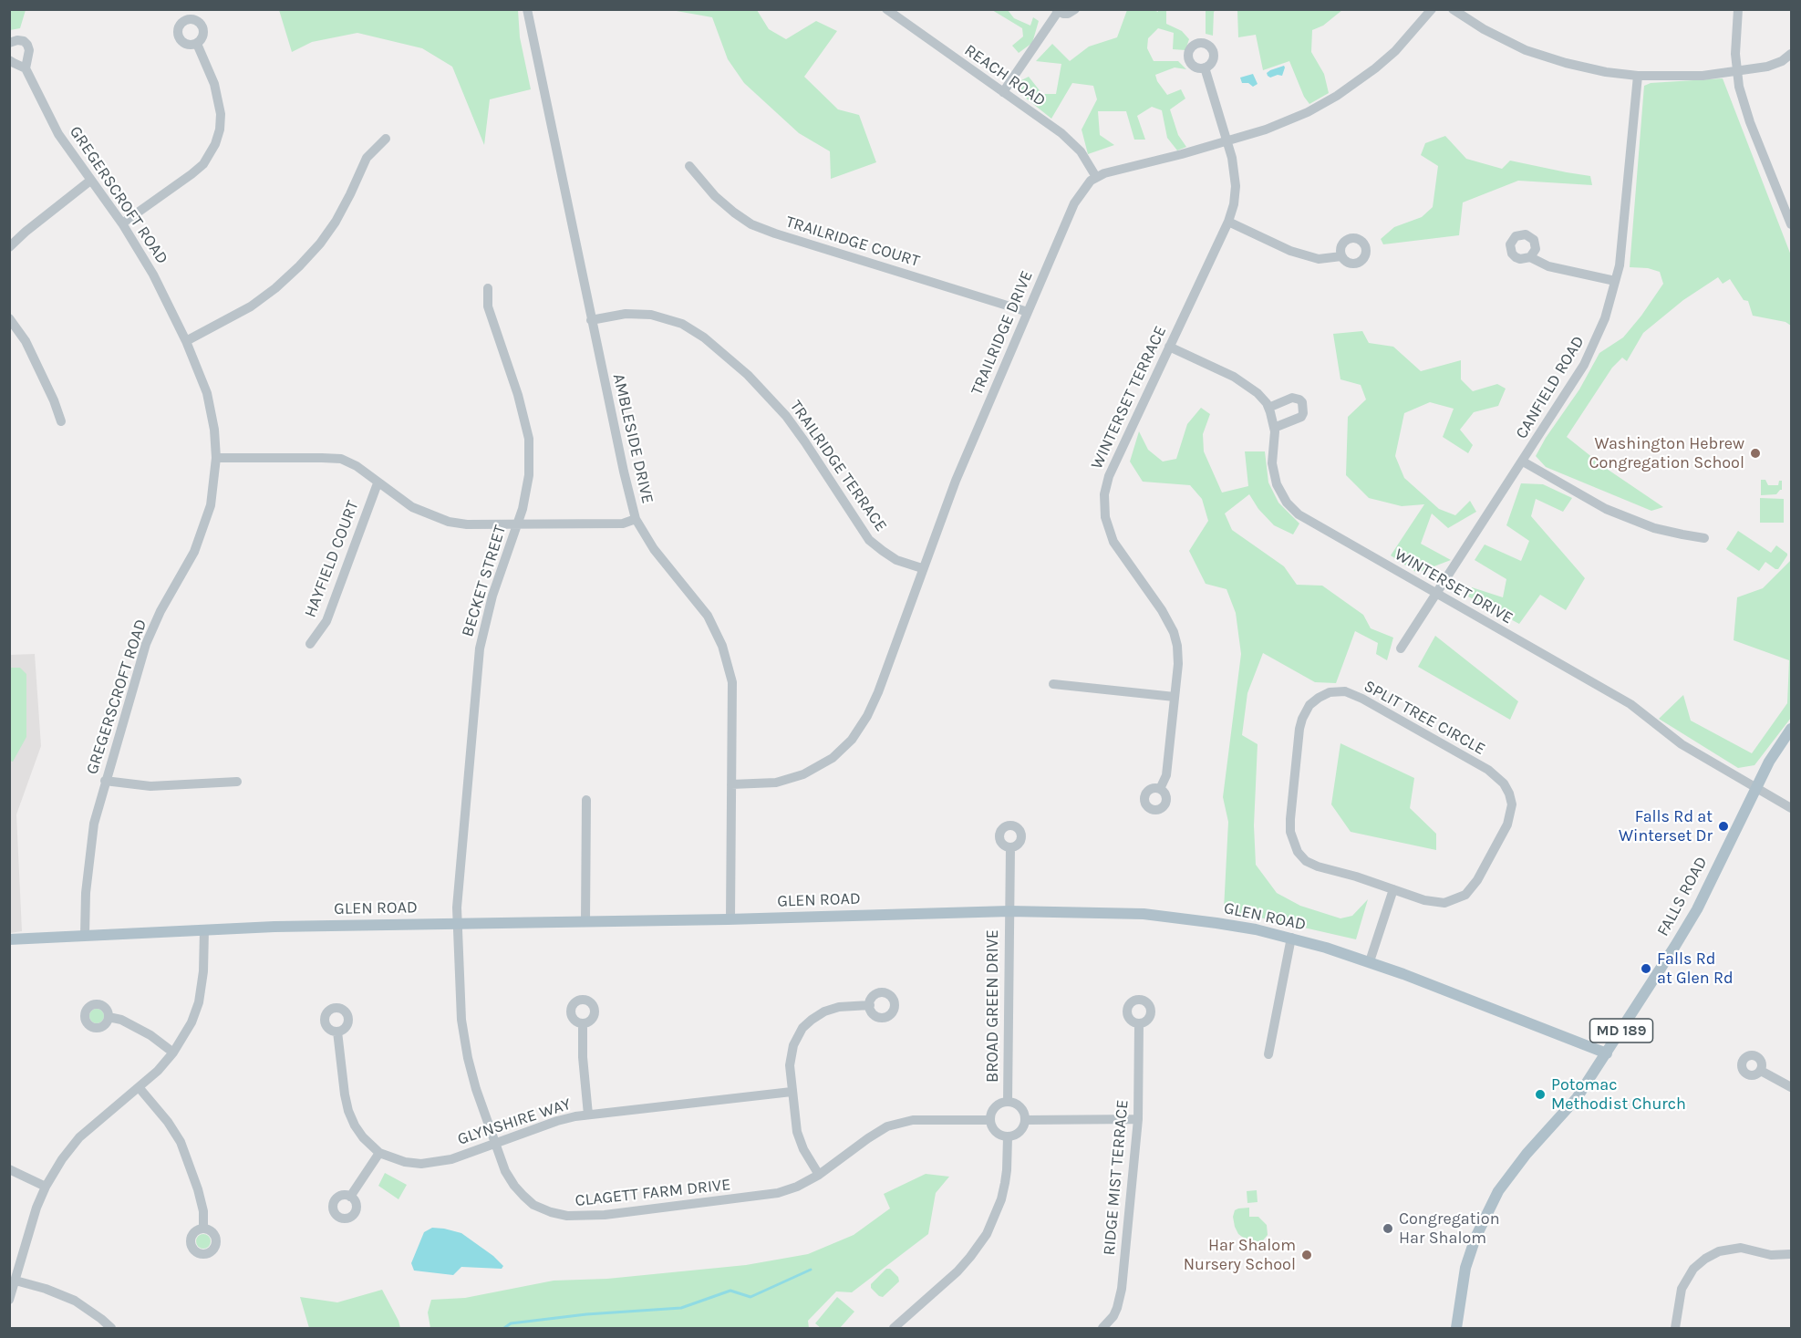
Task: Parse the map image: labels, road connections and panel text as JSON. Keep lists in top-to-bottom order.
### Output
{
  "streets": {
    "main road": ["FALLS ROAD", "GLEN ROAD", "MD 189"],
    "street": [
      "REACH ROAD",
      "GREGERSCROFT ROAD",
      "TRAILRIDGE COURT",
      "TRAILRIDGE DRIVE",
      "CANFIELD ROAD",
      "WINTERSET TERRACE",
      "AMBLESIDE DRIVE",
      "TRAILRIDGE TERRACE",
      "HAYFIELD COURT",
      "BECKET STREET",
      "WINTERSET DRIVE",
      "SPLIT TREE CIRCLE",
      "BROAD GREEN DRIVE",
      "GLYNSHIRE WAY",
      "RIDGE MIST TERRACE",
      "CLAGETT FARM DRIVE"
    ]
  },
  "crossings": [
    ["REACH ROAD", "TRAILRIDGE DRIVE"],
    ["GREGERSCROFT ROAD", "GLEN ROAD"],
    ["TRAILRIDGE COURT", "TRAILRIDGE DRIVE"],
    ["TRAILRIDGE DRIVE", "AMBLESIDE DRIVE"],
    ["TRAILRIDGE DRIVE", "TRAILRIDGE TERRACE"],
    ["CANFIELD ROAD", "WINTERSET DRIVE"],
    ["WINTERSET TERRACE", "WINTERSET DRIVE"],
    ["AMBLESIDE DRIVE", "TRAILRIDGE TERRACE"],
    ["AMBLESIDE DRIVE", "GLEN ROAD"],
    ["BECKET STREET", "GLEN ROAD"],
    ["BECKET STREET", "CLAGETT FARM DRIVE"],
    ["WINTERSET DRIVE", "FALLS ROAD"],
    ["FALLS ROAD", "GLEN ROAD"],
    ["GLEN ROAD", "BROAD GREEN DRIVE"],
    ["GLEN ROAD", "CLAGETT FARM DRIVE"],
    ["BROAD GREEN DRIVE", "CLAGETT FARM DRIVE"],
    ["GLYNSHIRE WAY", "CLAGETT FARM DRIVE"]
  ],
  "places": [
    "Washington Hebrew Congregation School",
    "Falls Rd at Winterset Dr",
    "Falls Rd at Glen Rd",
    "Potomac Methodist Church",
    "Congregation Har Shalom",
    "Har Shalom Nursery School"
  ]
}
